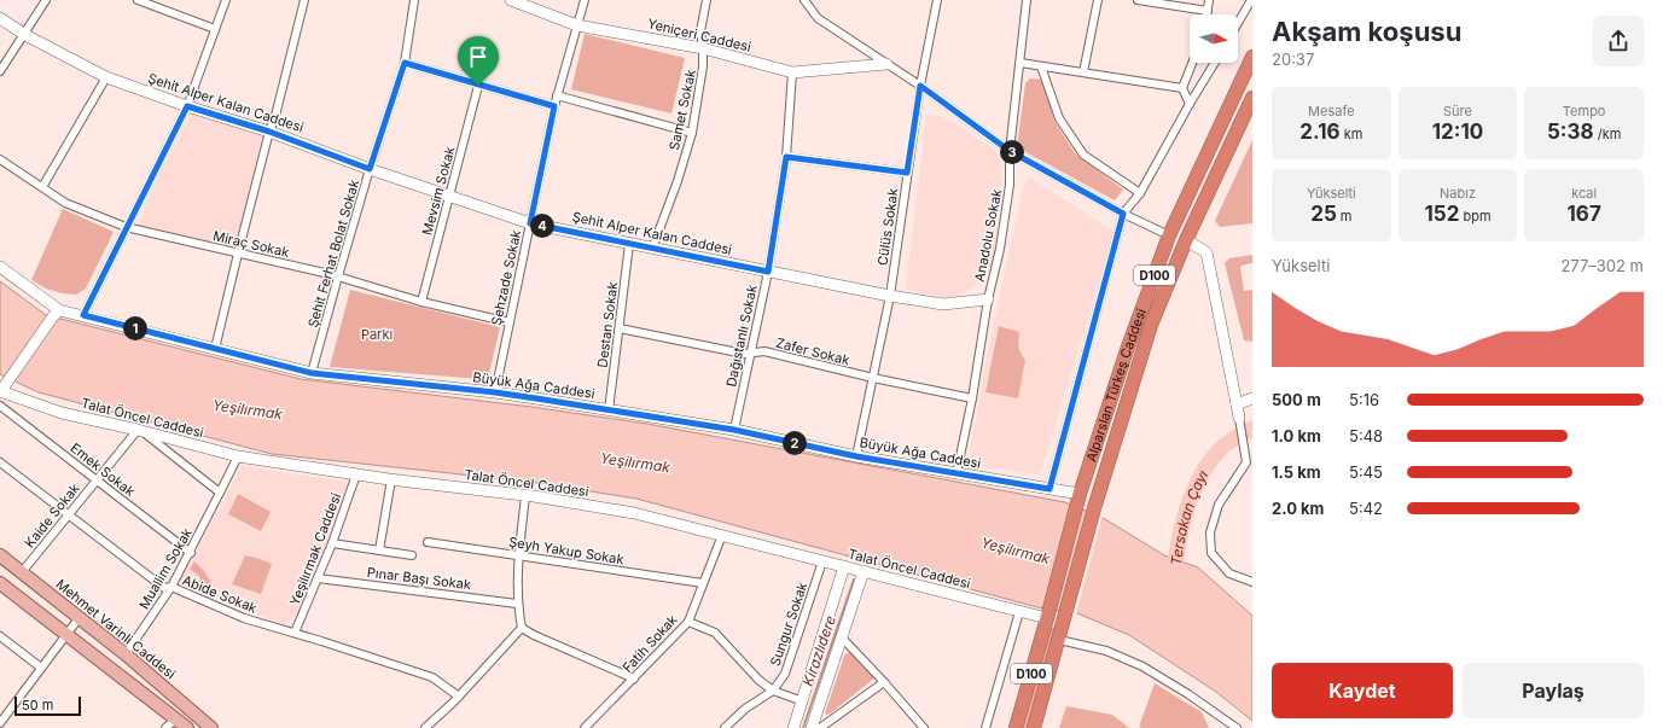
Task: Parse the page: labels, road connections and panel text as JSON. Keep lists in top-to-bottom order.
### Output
{
  "streets": {
    "highway": ["D100", "Alparslan Türkeş Caddesi"],
    "main road": ["Mehmet Varinli Caddesi"],
    "street": [
      "Yeniçeri Caddesi",
      "Şehit Alper Kalan Caddesi",
      "Samet Sokak",
      "Mevsim Sokak",
      "Cülüs Sokak",
      "Anadolu Sokak",
      "Miraç Sokak",
      "Şehit Ferhat Bolat Sokak",
      "Şehzade Sokak",
      "Destan Sokak",
      "Dağıstanlı Sokak",
      "Zafer Sokak",
      "Büyük Ağa Caddesi",
      "Talat Öncel Caddesi",
      "Emek Sokak",
      "Kaide Sokak",
      "Yeşilırmak Caddesi",
      "Şeyh Yakup Sokak",
      "Muallim Sokak",
      "Pınar Başı Sokak",
      "Abide Sokak",
      "Sungur Sokak",
      "Fatih Sokak"
    ]
  },
  "crossings": [
    ["Yeniçeri Caddesi", "Samet Sokak"],
    ["Yeniçeri Caddesi", "Şehzade Sokak"],
    ["Yeniçeri Caddesi", "Dağıstanlı Sokak"],
    ["Şehit Alper Kalan Caddesi", "Samet Sokak"],
    ["Şehit Alper Kalan Caddesi", "Mevsim Sokak"],
    ["Şehit Alper Kalan Caddesi", "Cülüs Sokak"],
    ["Şehit Alper Kalan Caddesi", "Anadolu Sokak"],
    ["Şehit Alper Kalan Caddesi", "Şehit Ferhat Bolat Sokak"],
    ["Şehit Alper Kalan Caddesi", "Şehzade Sokak"],
    ["Şehit Alper Kalan Caddesi", "Destan Sokak"],
    ["Şehit Alper Kalan Caddesi", "Dağıstanlı Sokak"],
    ["Mevsim Sokak", "Miraç Sokak"],
    ["Cülüs Sokak", "Zafer Sokak"],
    ["Cülüs Sokak", "Büyük Ağa Caddesi"],
    ["Anadolu Sokak", "Zafer Sokak"],
    ["Anadolu Sokak", "Büyük Ağa Caddesi"],
    ["Miraç Sokak", "Şehit Ferhat Bolat Sokak"],
    ["Miraç Sokak", "Şehzade Sokak"],
    ["Şehit Ferhat Bolat Sokak", "Büyük Ağa Caddesi"],
    ["D100", "Büyük Ağa Caddesi"],
    ["D100", "Alparslan Türkeş Caddesi"],
    ["D100", "Talat Öncel Caddesi"],
    ["Şehzade Sokak", "Büyük Ağa Caddesi"],
    ["Destan Sokak", "Zafer Sokak"],
    ["Destan Sokak", "Büyük Ağa Caddesi"],
    ["Dağıstanlı Sokak", "Zafer Sokak"],
    ["Dağıstanlı Sokak", "Büyük Ağa Caddesi"],
    ["Büyük Ağa Caddesi", "Alparslan Türkeş Caddesi"],
    ["Talat Öncel Caddesi", "Kaide Sokak"],
    ["Talat Öncel Caddesi", "Yeşilırmak Caddesi"],
    ["Talat Öncel Caddesi", "Muallim Sokak"],
    ["Talat Öncel Caddesi", "Sungur Sokak"],
    ["Talat Öncel Caddesi", "Fatih Sokak"],
    ["Emek Sokak", "Kaide Sokak"],
    ["Emek Sokak", "Muallim Sokak"],
    ["Kaide Sokak", "Abide Sokak"],
    ["Kaide Sokak", "Mehmet Varinli Caddesi"],
    ["Yeşilırmak Caddesi", "Pınar Başı Sokak"],
    ["Yeşilırmak Caddesi", "Abide Sokak"],
    ["Şeyh Yakup Sokak", "Fatih Sokak"],
    ["Muallim Sokak", "Abide Sokak"],
    ["Muallim Sokak", "Mehmet Varinli Caddesi"]
  ],
  "water": ["Yeşilırmak", "Tersakan Çayı", "Kirazlıdere"],
  "parks": ["Parkı"],
  "scale_bar": "50 m",
  "north": "right",
  "page": {
    "heading": ["Akşam koşusu", "20:37"],
    "stats": [
      ["Mesafe", "2.16 km"],
      ["Süre", "12:10"],
      ["Tempo", "5:38 /km"],
      ["Yükselti", "25 m"],
      ["Nabız", "152 bpm"],
      ["kcal", "167"]
    ],
    "pins": [
      "3",
      "4",
      "1",
      "2"
    ],
    "chart": ["Yükselti", "277–302 m"],
    "list": [
      {
        "name": "500 m",
        "note": "5:16"
      },
      {
        "name": "1.0 km",
        "note": "5:48"
      },
      {
        "name": "1.5 km",
        "note": "5:45"
      },
      {
        "name": "2.0 km",
        "note": "5:42"
      }
    ],
    "buttons": ["Kaydet", "Paylaş"],
    "scale": "50 m"
  }
}
